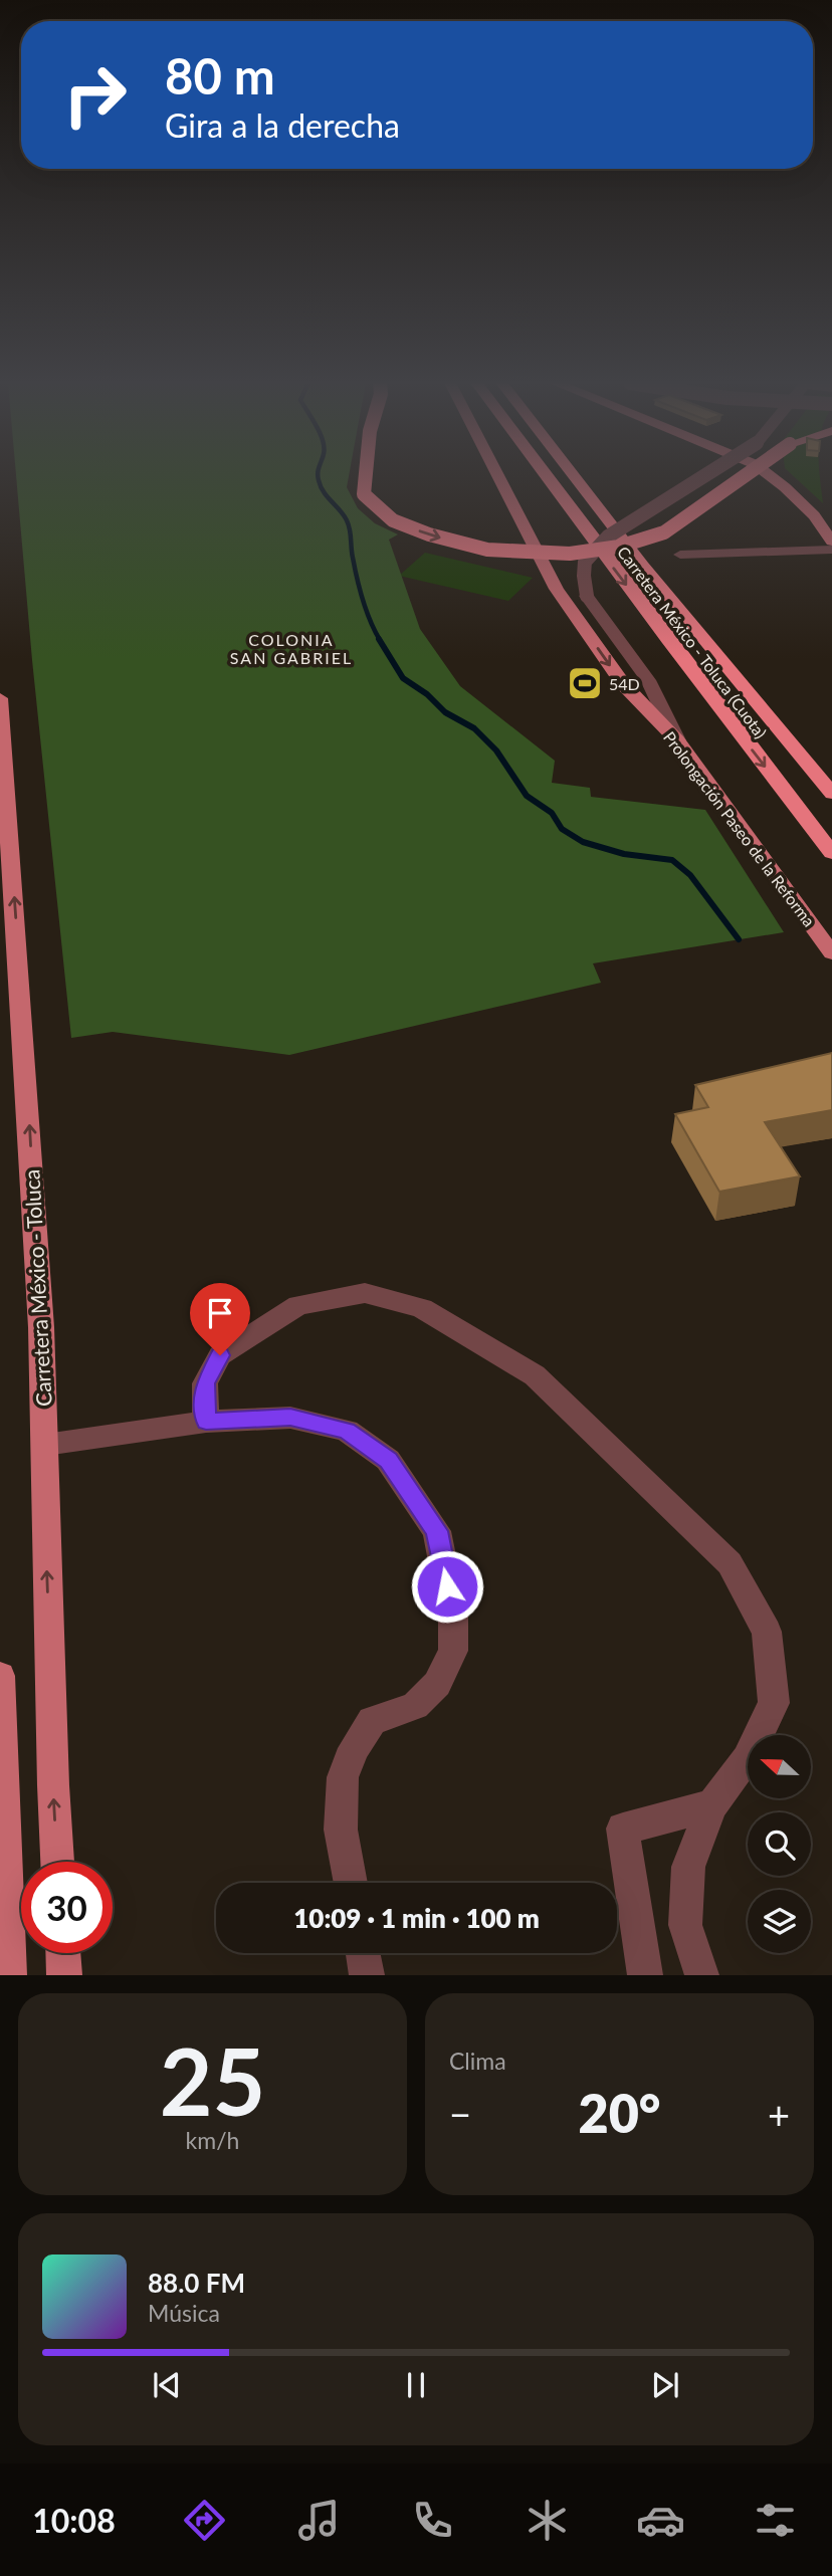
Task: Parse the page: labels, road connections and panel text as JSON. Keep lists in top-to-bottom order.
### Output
{
  "streets": {
    "highway": ["Carretera México - Toluca (Cuota)"],
    "main road": ["Prolongación Paseo de la Reforma", "Carretera México - Toluca"]
  },
  "one_way": ["Prolongación Paseo de la Reforma", "Carretera México - Toluca"],
  "districts": ["COLONIA SAN GABRIEL"],
  "places": {
    "sports": ["54D"]
  },
  "north": "left",
  "page": {
    "turn": ["80 m", "Gira a la derecha"],
    "limit": "30",
    "trip": "10:09 · 1 min · 100 m",
    "tile": [
      ["25", "km/h"],
      "Clima"
    ],
    "heat": ["−", "20°", "+"],
    "song": ["88.0 FM", "Música"],
    "tabs": "10:08"
  }
}
